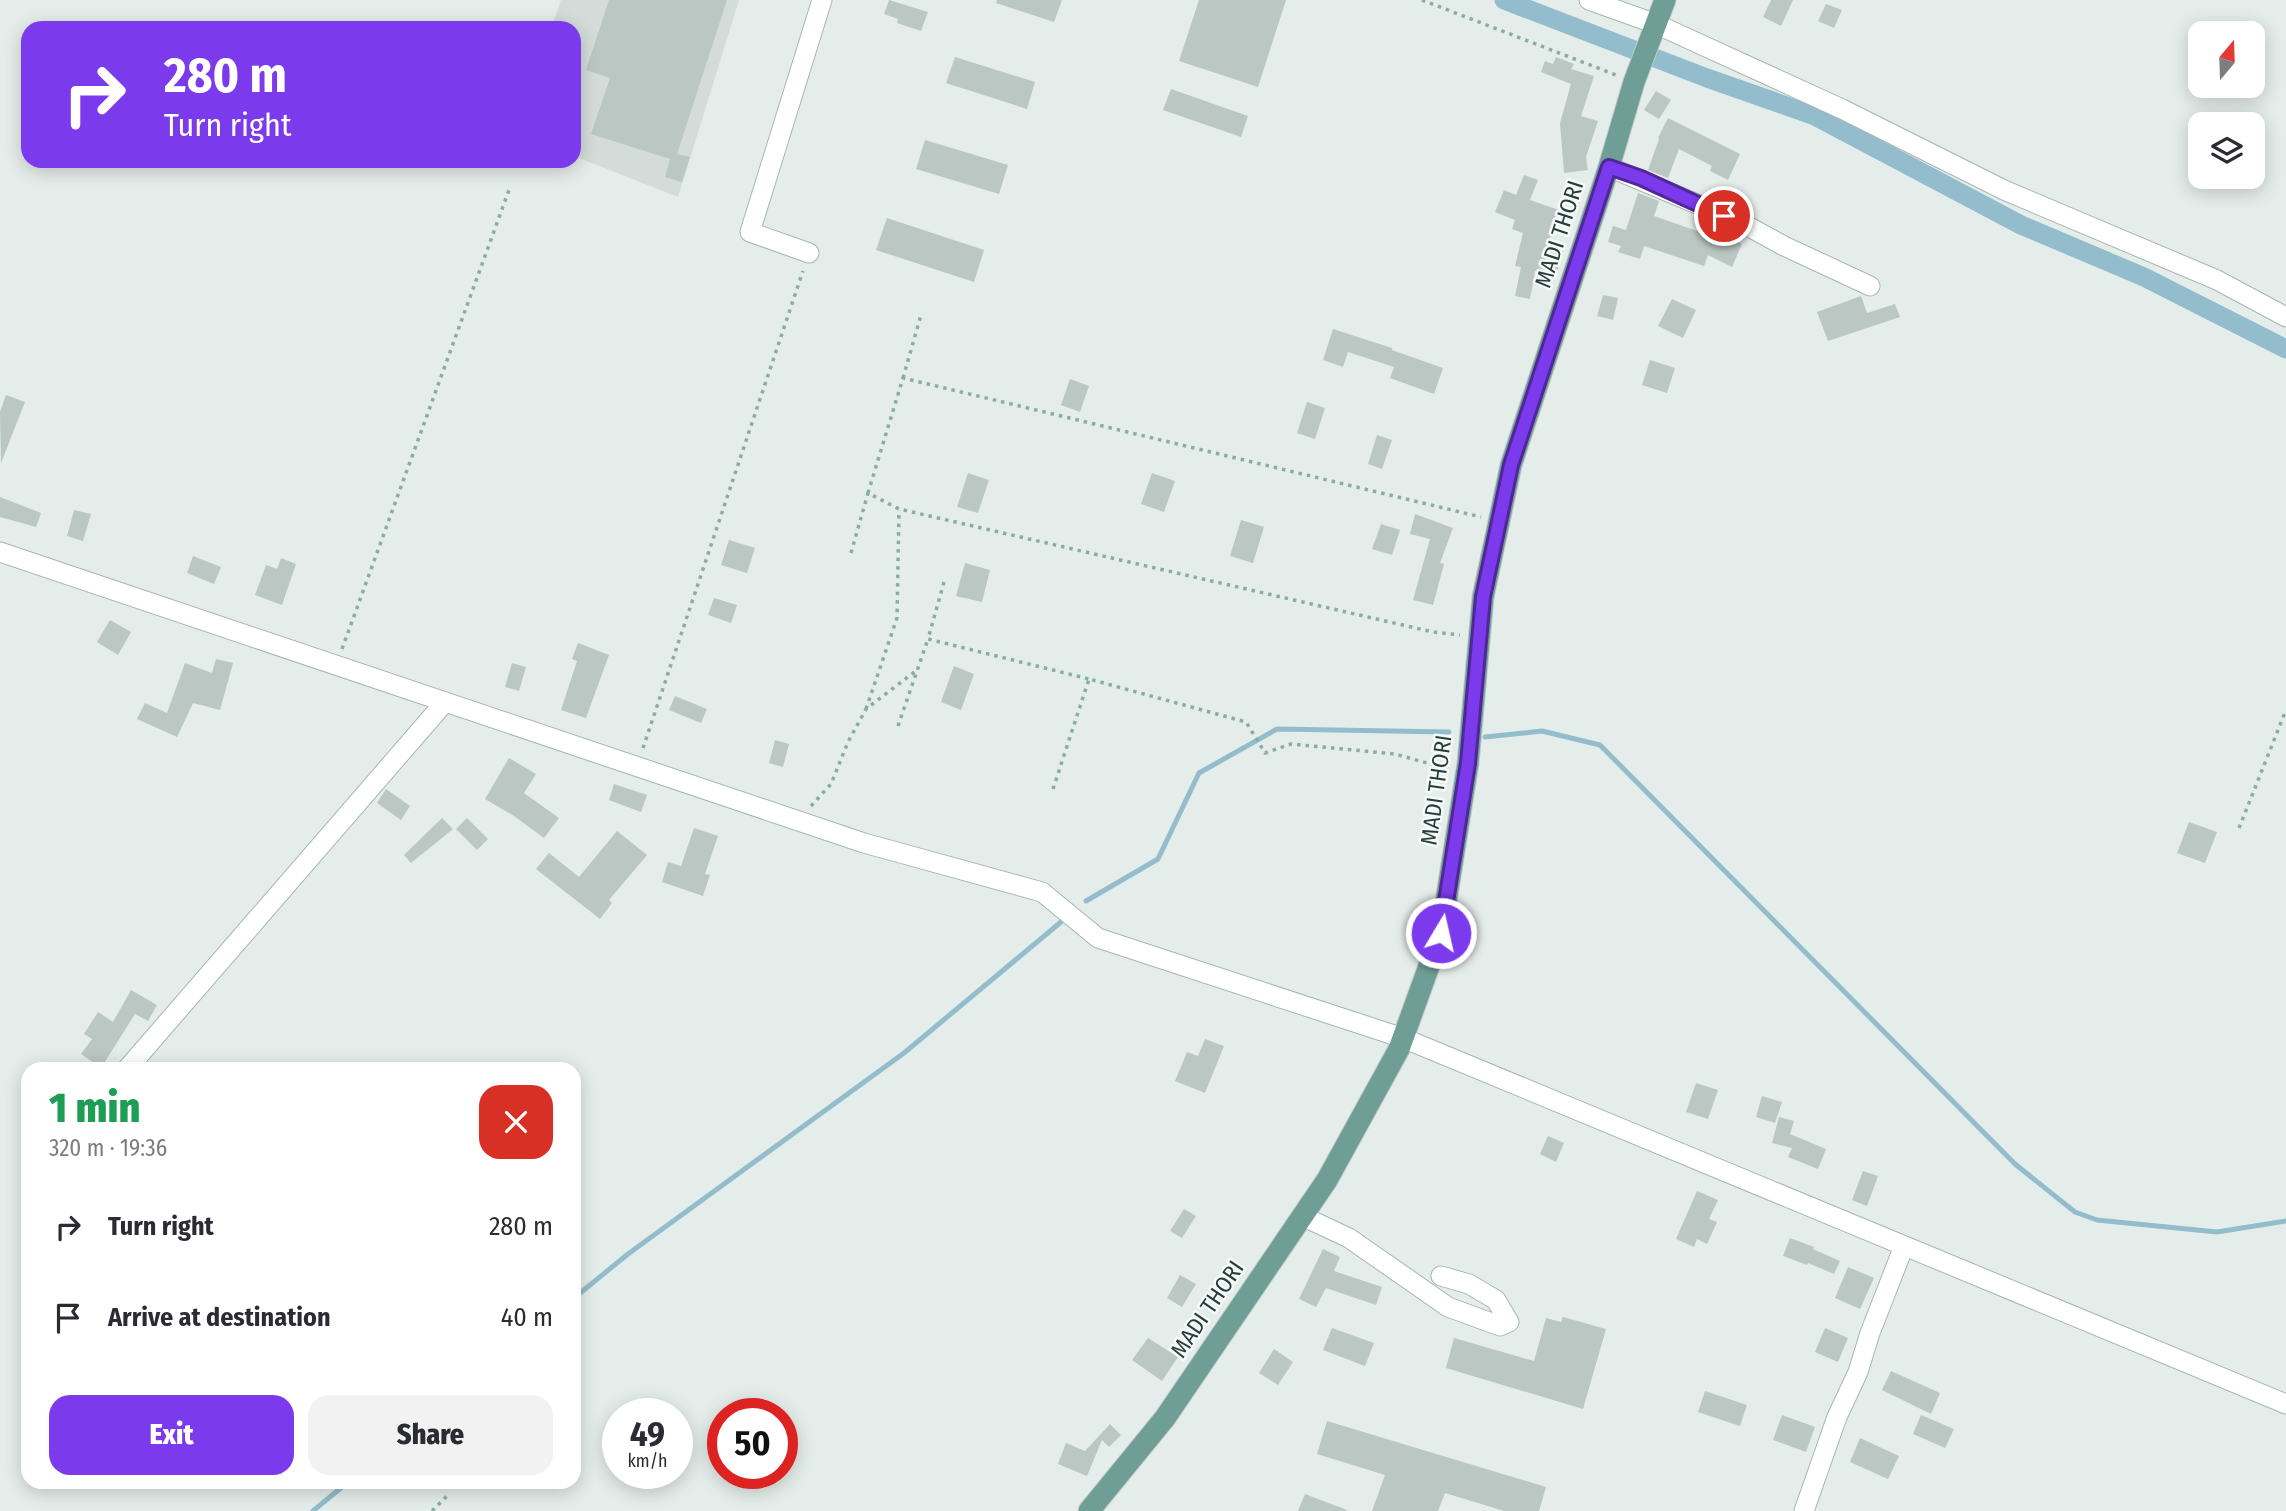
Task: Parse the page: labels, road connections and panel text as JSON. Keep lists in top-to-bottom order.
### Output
{
  "streets": {
    "main road": ["MADI THORI"]
  },
  "north": "top",
  "page": {
    "turn": ["280 m", "Turn right"],
    "heading": ["1 min", "320 m · 19:36"],
    "list": [
      {
        "name": "Turn right",
        "value": "280 m"
      },
      {
        "name": "Arrive at destination",
        "value": "40 m"
      }
    ],
    "buttons": ["Exit", "Share"],
    "speed": "49 km/h",
    "limit": "50"
  }
}
